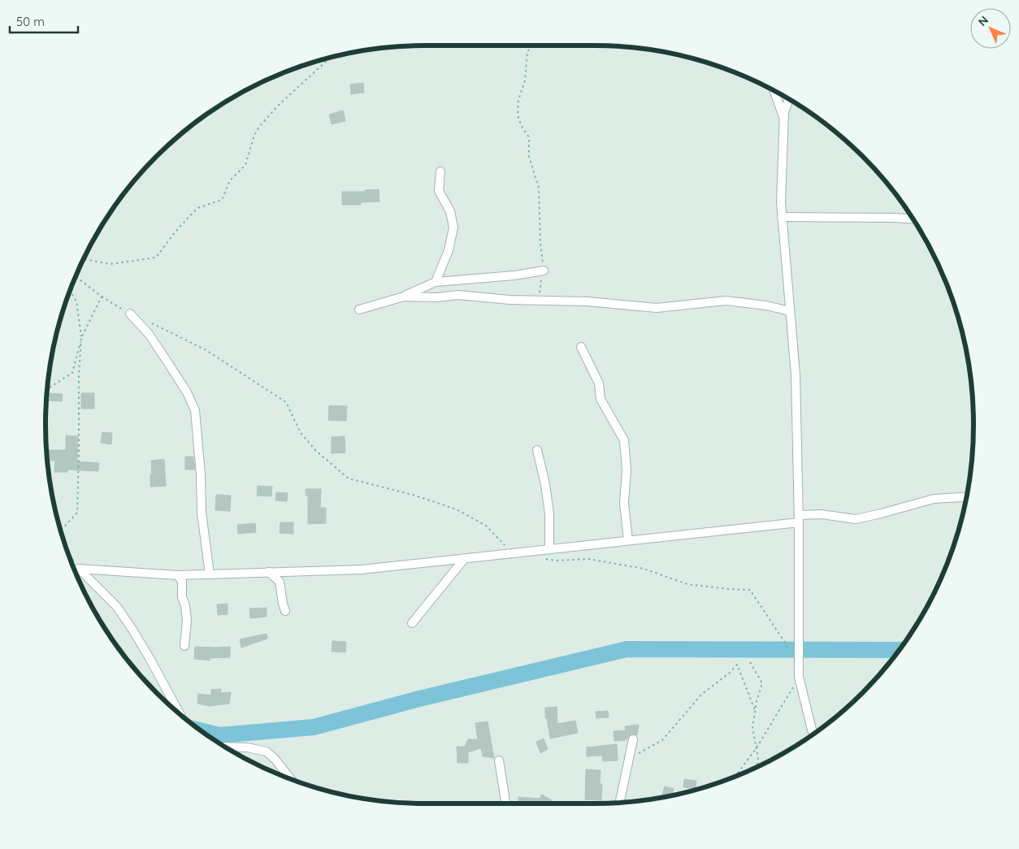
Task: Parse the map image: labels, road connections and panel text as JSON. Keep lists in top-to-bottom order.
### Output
{
  "scale_bar": "50 m",
  "north": "top left"
}
